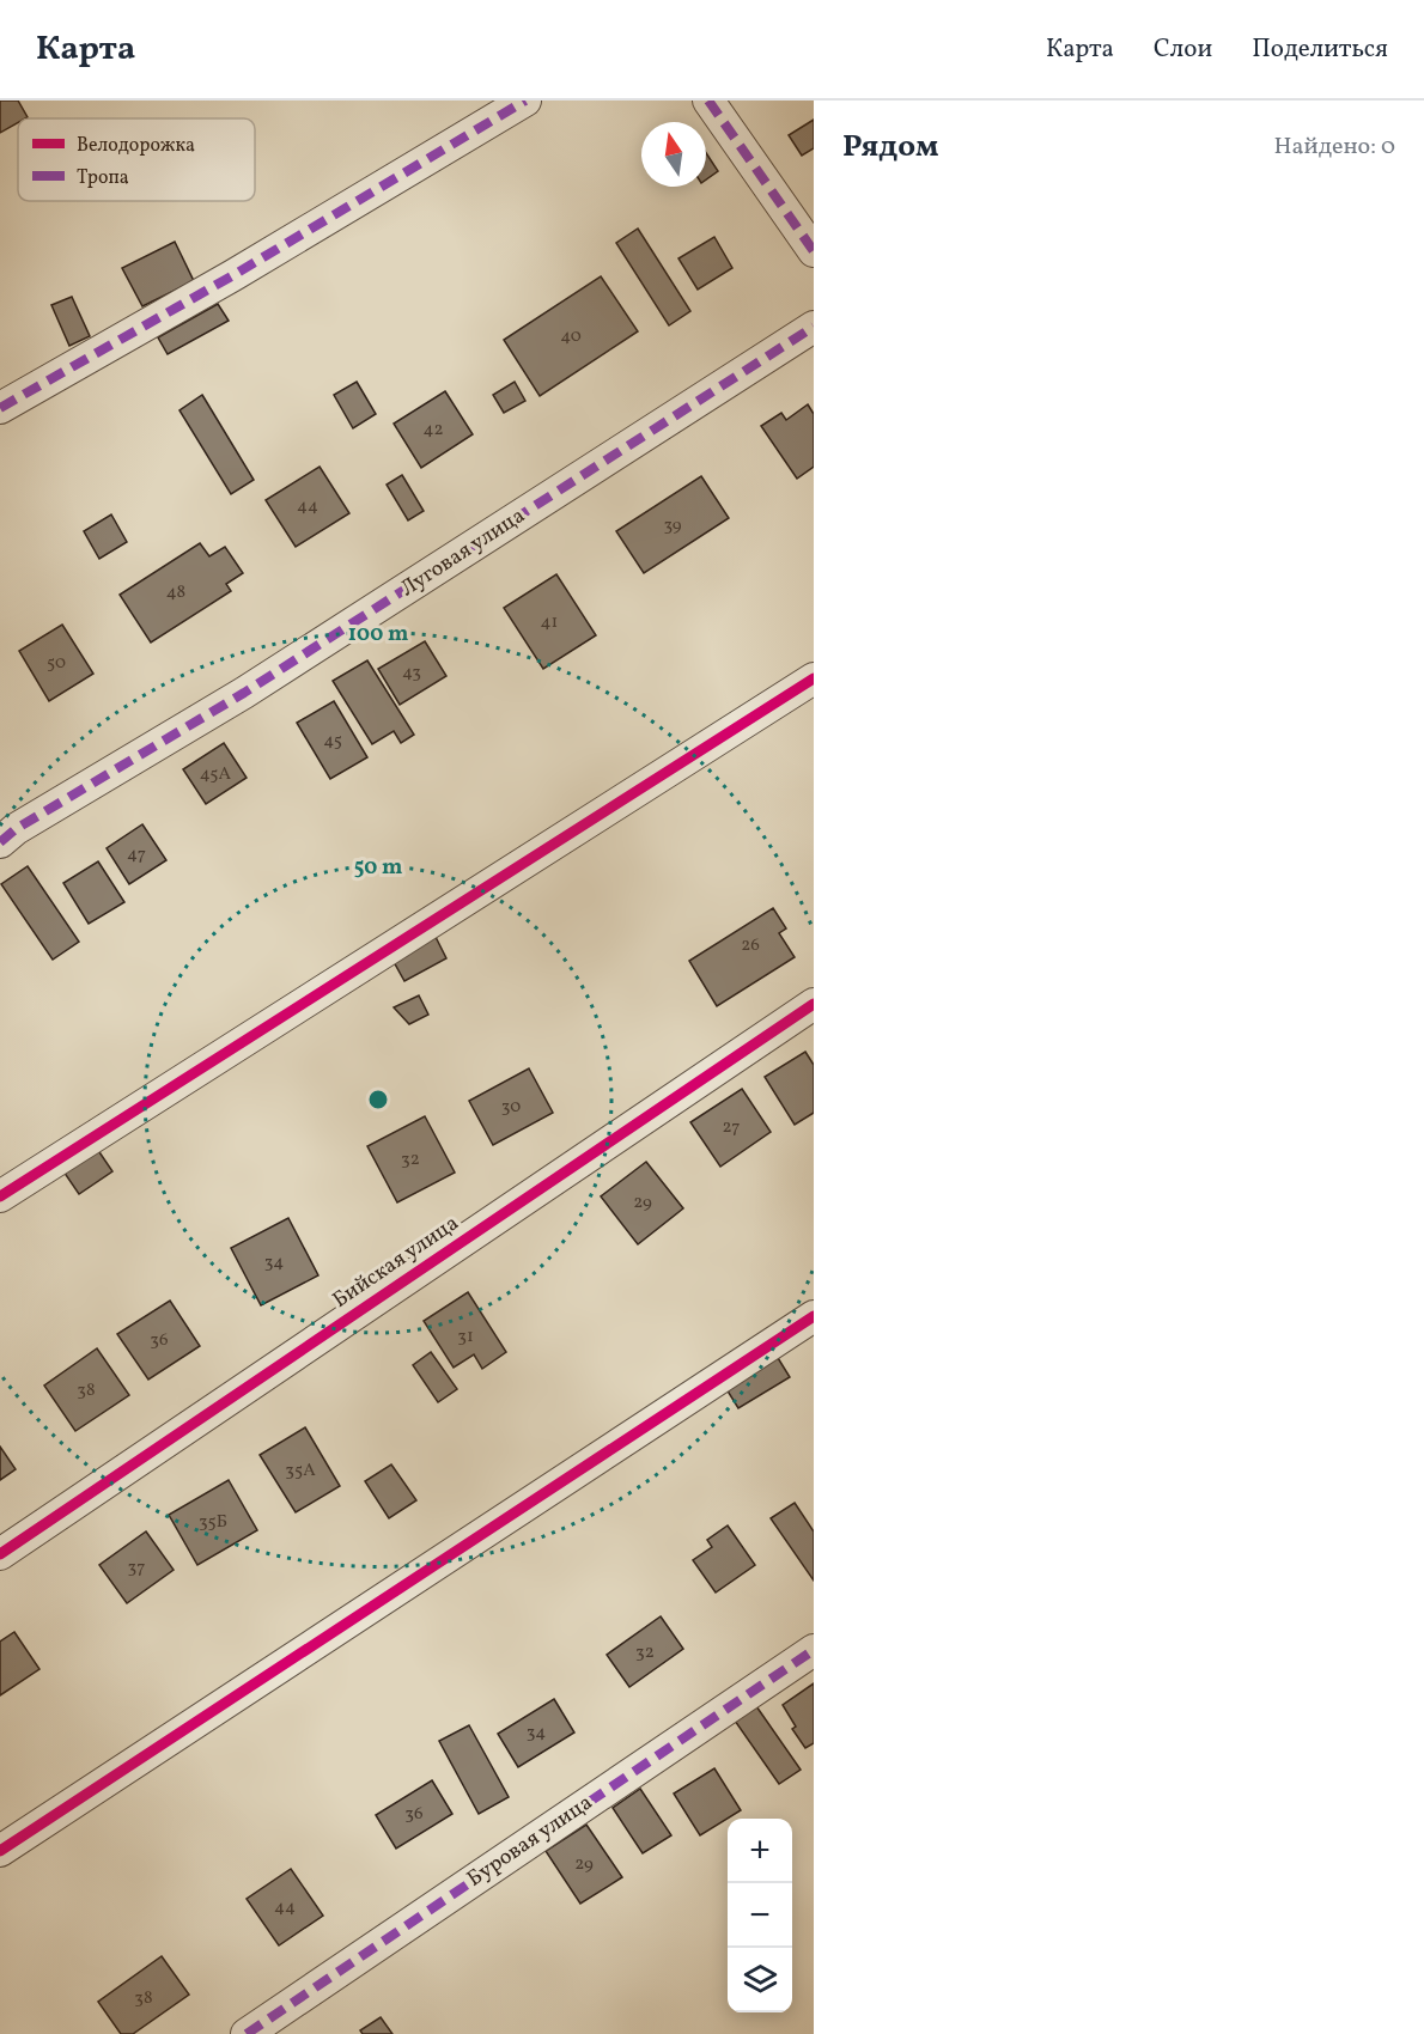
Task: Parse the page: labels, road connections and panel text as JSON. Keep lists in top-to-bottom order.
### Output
{
  "streets": {
    "street": ["Луговая улица", "Бийская улица", "Буровая улица"]
  },
  "house_numbers": [
    "40",
    "42",
    "44",
    "39",
    "48",
    "41",
    "50",
    "43",
    "45",
    "45А",
    "47",
    "26",
    "30",
    "27",
    "32",
    "29",
    "34",
    "31",
    "36",
    "38",
    "35А",
    "35Б",
    "37",
    "32",
    "34",
    "36",
    "29",
    "44",
    "38"
  ],
  "legend": ["Велодорожка", "Тропа"],
  "north": "top",
  "page": {
    "header": "Карта",
    "nav": ["Карта", "Слои", "Поделиться"],
    "heading": ["Рядом", "Найдено: 0"],
    "map_buttons": ["+", "−"]
  },
  "rings": ["100 m", "50 m"]
}
